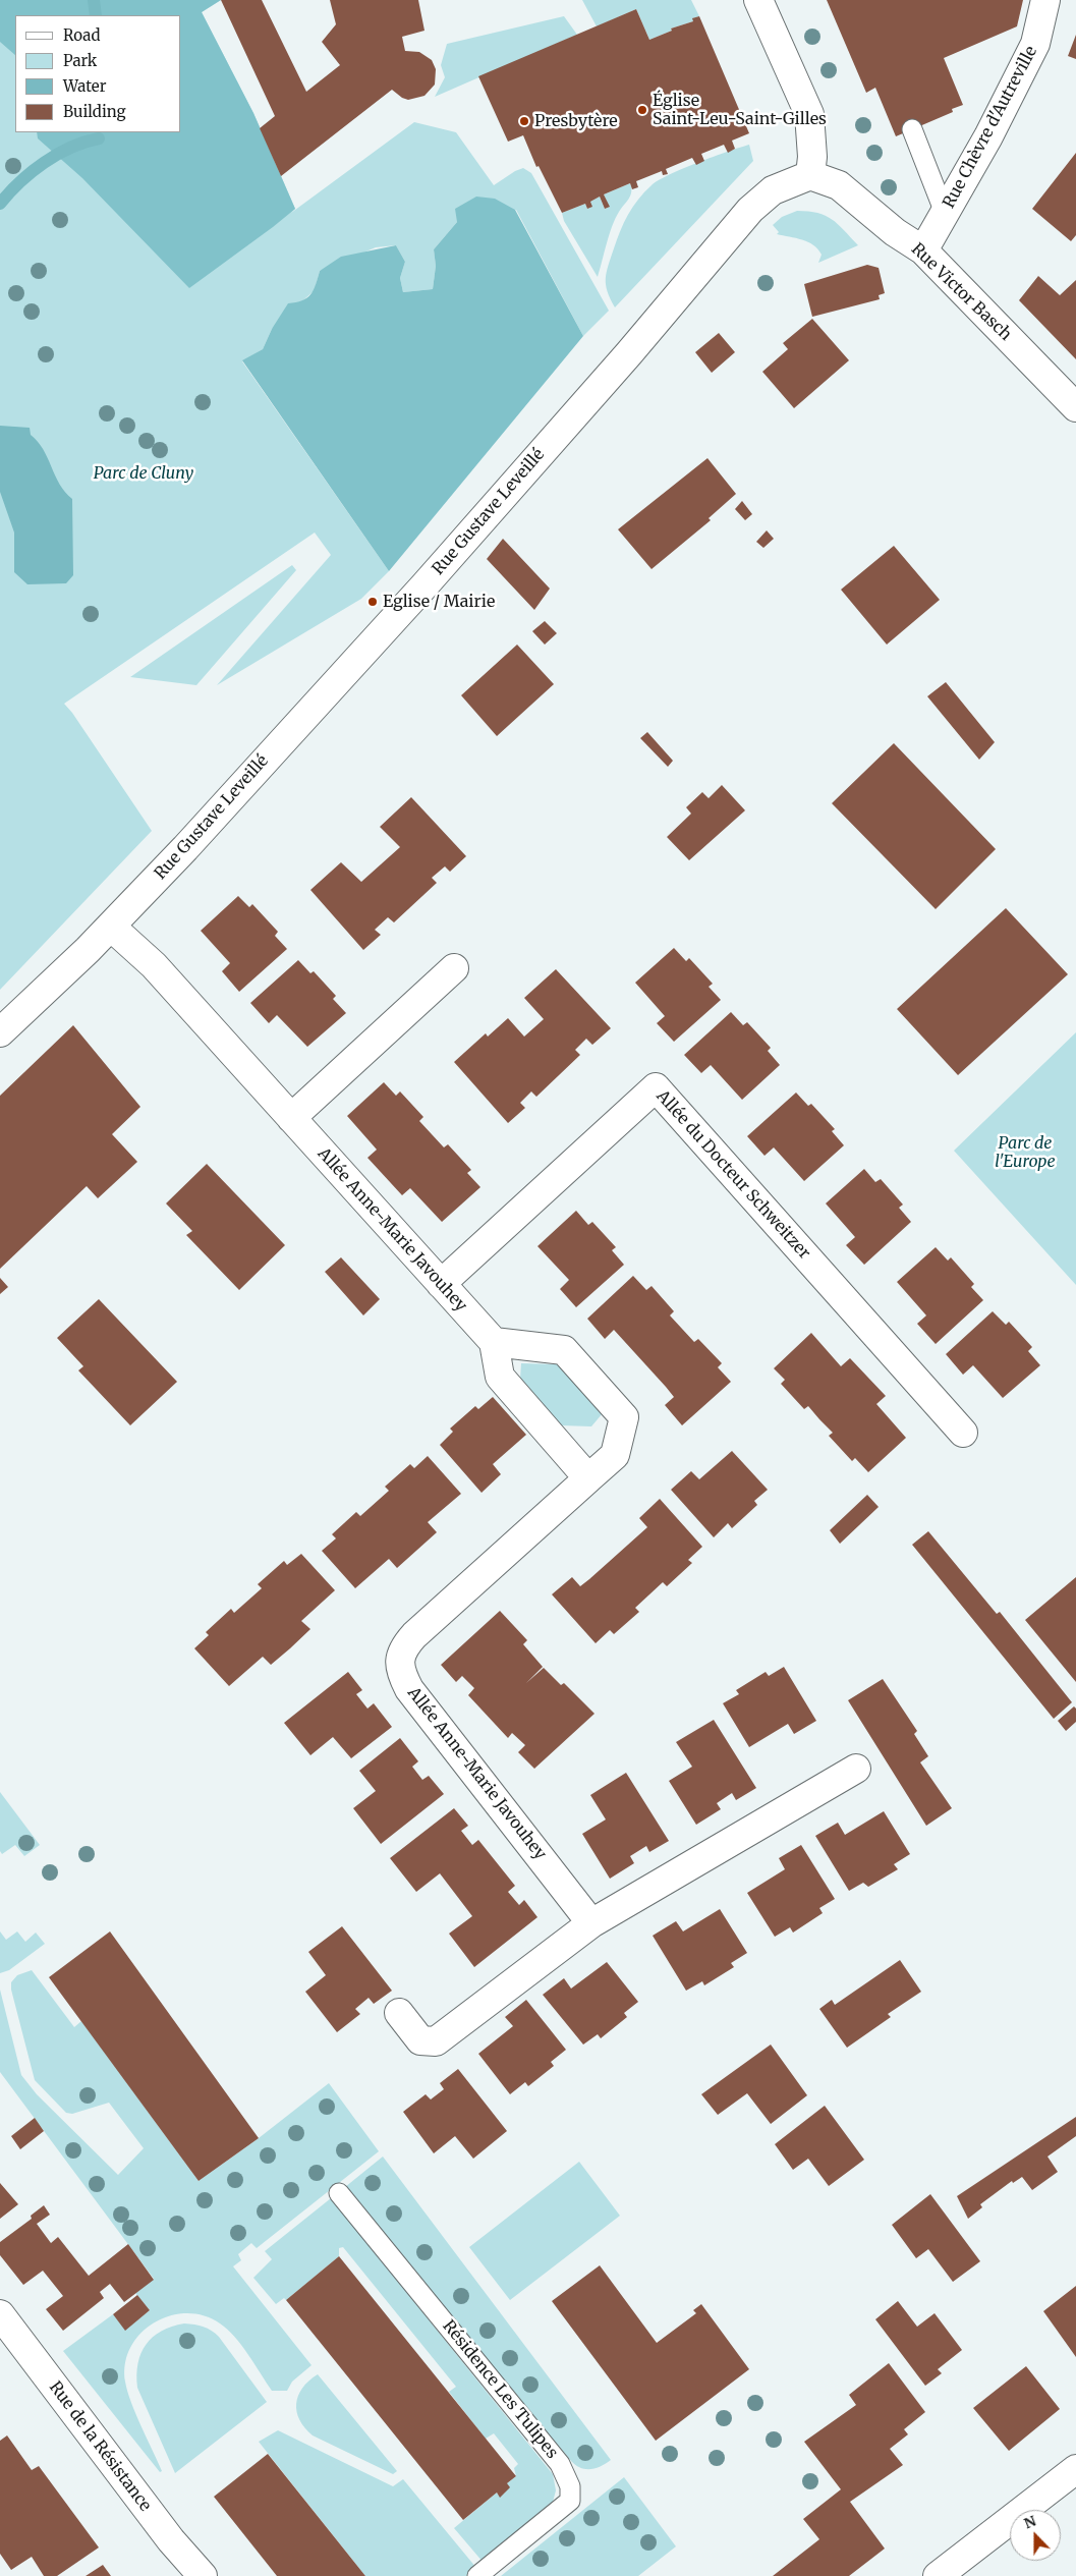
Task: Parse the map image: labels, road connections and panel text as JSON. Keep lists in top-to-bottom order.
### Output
{
  "streets": {
    "street": [
      "Rue Chèvre d'Autreville",
      "Rue Victor Basch",
      "Rue Gustave Leveillé",
      "Allée du Docteur Schweitzer",
      "Allée Anne-Marie Javouhey",
      "Rue de la Résistance"
    ],
    "lane": ["Résidence Les Tulipes"]
  },
  "crossings": [
    ["Rue Chèvre d'Autreville", "Rue Victor Basch"],
    ["Rue Victor Basch", "Rue Gustave Leveillé"],
    ["Rue Gustave Leveillé", "Allée Anne-Marie Javouhey"],
    ["Allée du Docteur Schweitzer", "Allée Anne-Marie Javouhey"]
  ],
  "parks": ["Parc de Cluny", "Parc de l'Europe"],
  "places": ["Église Saint-Leu-Saint-Gilles", "Presbytère", "Eglise / Mairie"],
  "legend": [
    "Road",
    "Park",
    "Water",
    "Building"
  ],
  "north": "top"
}
